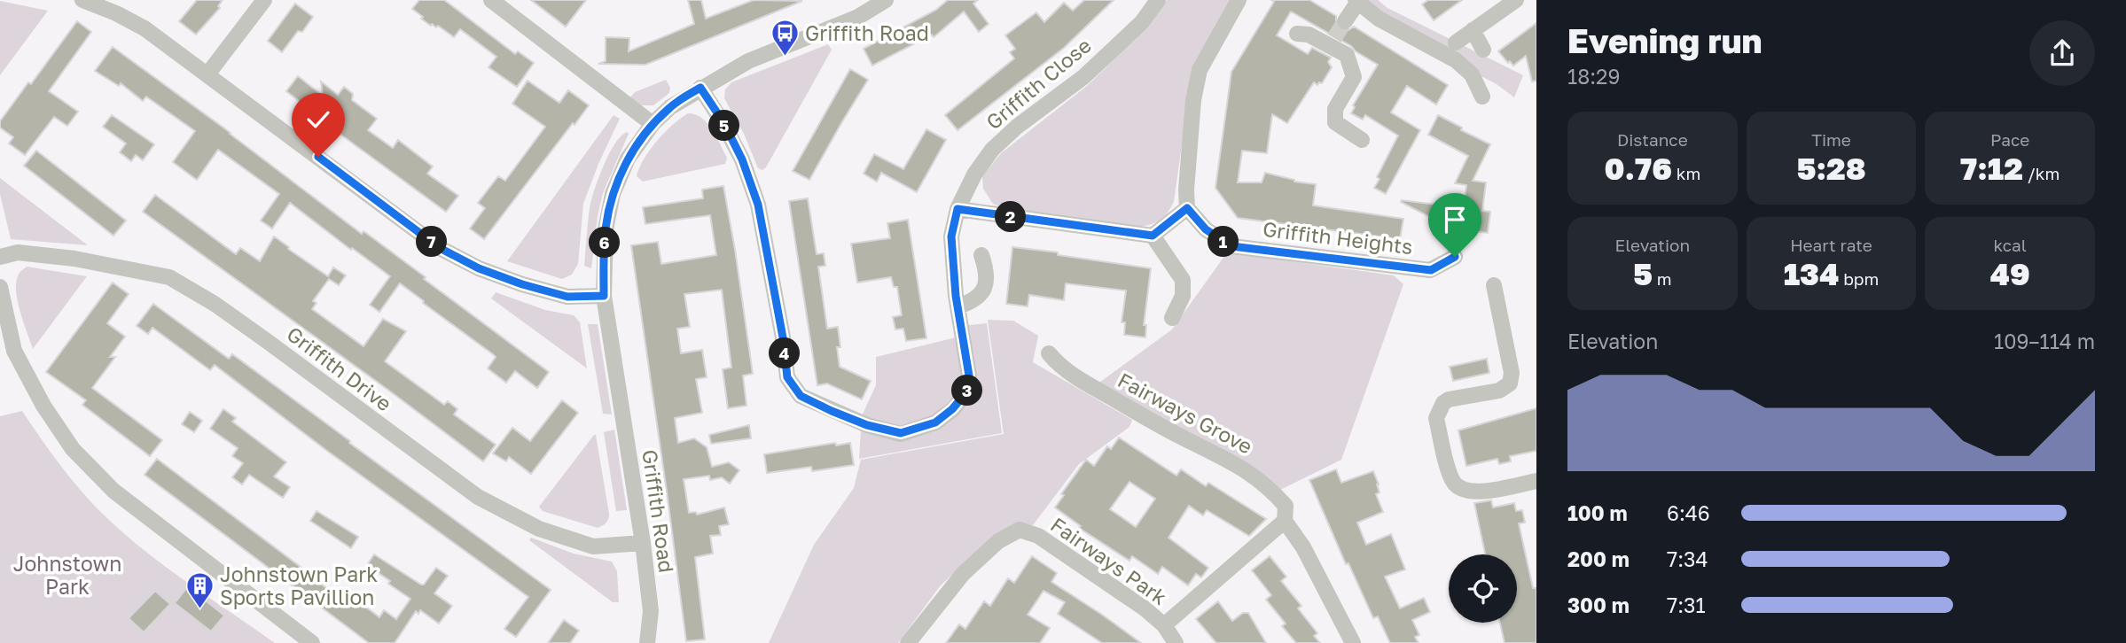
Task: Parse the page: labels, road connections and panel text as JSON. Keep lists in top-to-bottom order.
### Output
{
  "streets": {
    "street": [
      "Griffith Close",
      "Griffith Heights",
      "Griffith Drive",
      "Fairways Grove",
      "Griffith Road",
      "Fairways Park"
    ]
  },
  "crossings": [
    ["Griffith Close", "Griffith Road"],
    ["Griffith Drive", "Griffith Road"]
  ],
  "parks": ["Johnstown Park"],
  "places": {
    "bus stop": ["Griffith Road"],
    "building": ["Johnstown Park Sports Pavillion"]
  },
  "page": {
    "heading": ["Evening run", "18:29"],
    "stats": [
      ["Distance", "0.76 km"],
      ["Time", "5:28"],
      ["Pace", "7:12 /km"],
      ["Elevation", "5 m"],
      ["Heart rate", "134 bpm"],
      ["kcal", "49"]
    ],
    "pins": [
      "5",
      "2",
      "1",
      "7",
      "6",
      "4",
      "3"
    ],
    "chart": ["Elevation", "109–114 m"],
    "list": [
      {
        "name": "100 m",
        "note": "6:46"
      },
      {
        "name": "200 m",
        "note": "7:34"
      },
      {
        "name": "300 m",
        "note": "7:31"
      }
    ]
  }
}
